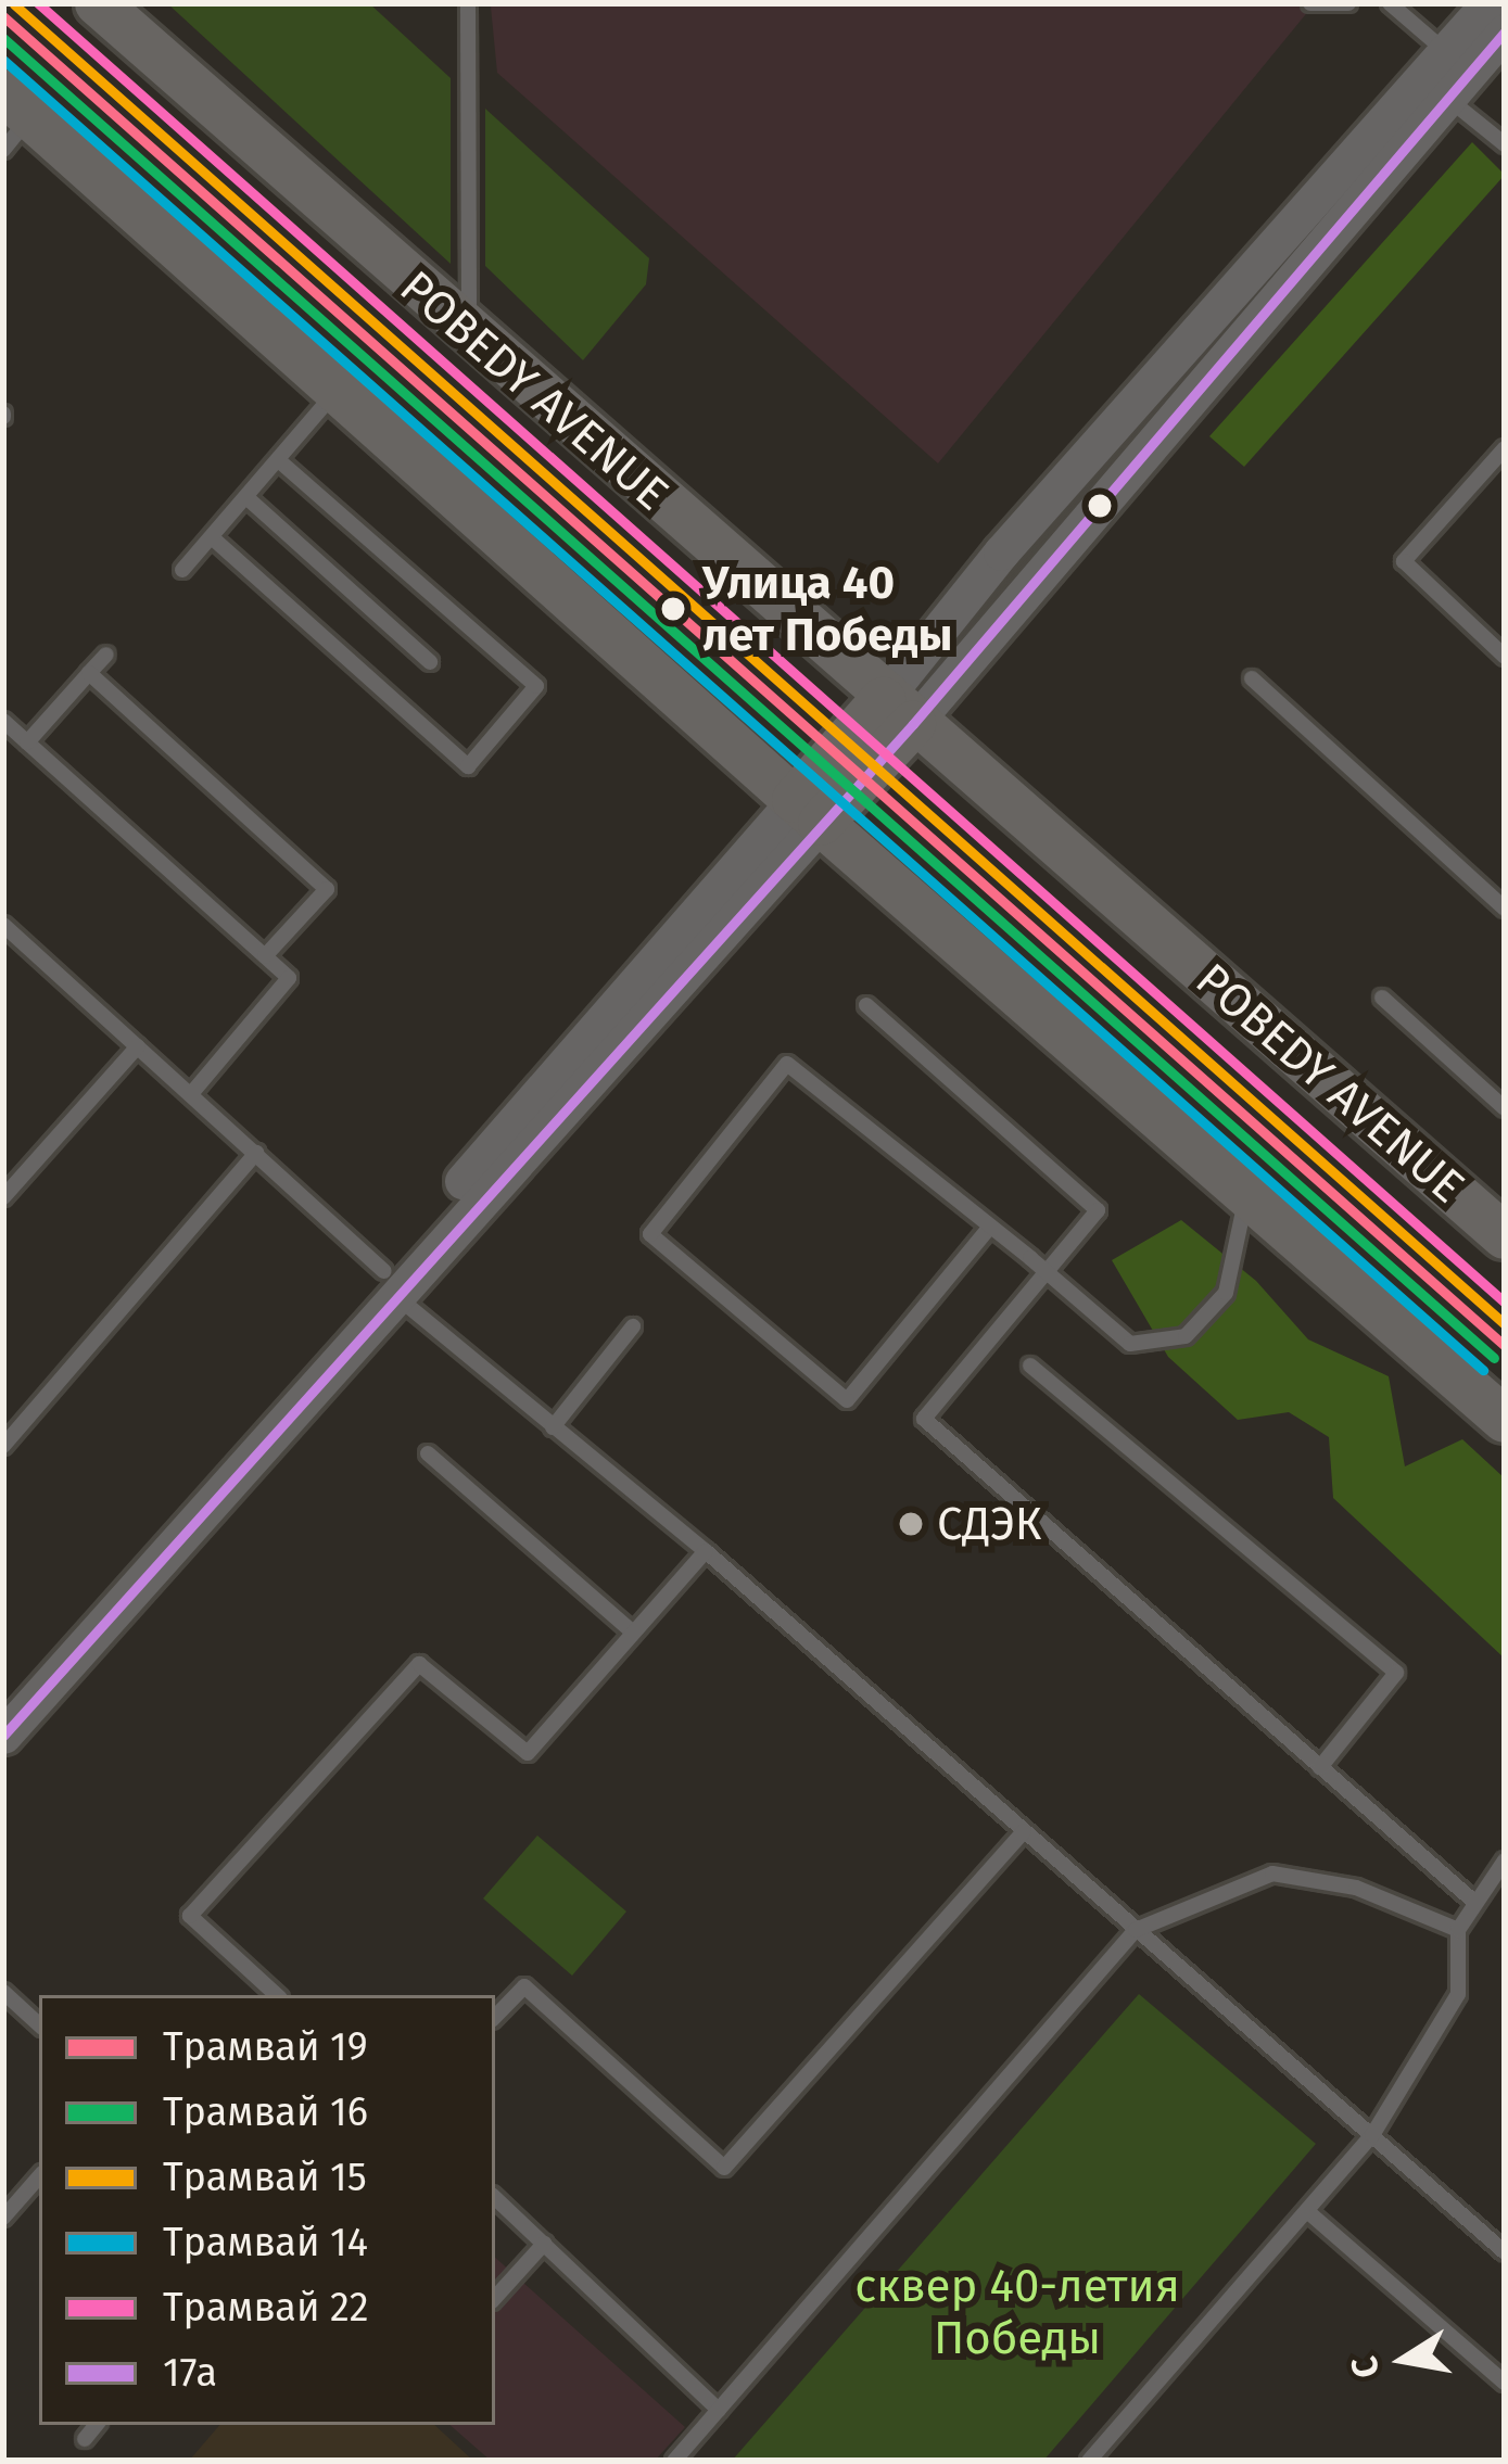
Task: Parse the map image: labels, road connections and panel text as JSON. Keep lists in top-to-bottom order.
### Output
{
  "streets": {
    "main road": ["POBEDY AVENUE"]
  },
  "parks": ["сквер 40-летия Победы"],
  "places": ["Улица 40 лет Победы", "СДЭК"],
  "lines": [
    "tram line 22",
    "tram line 15",
    "tram line 19",
    "transit line 17a",
    "tram line 16",
    "tram line 14"
  ],
  "legend": [
    "Трамвай 19",
    "Трамвай 16",
    "Трамвай 15",
    "Трамвай 14",
    "Трамвай 22",
    "17a"
  ],
  "north": "left"
}
